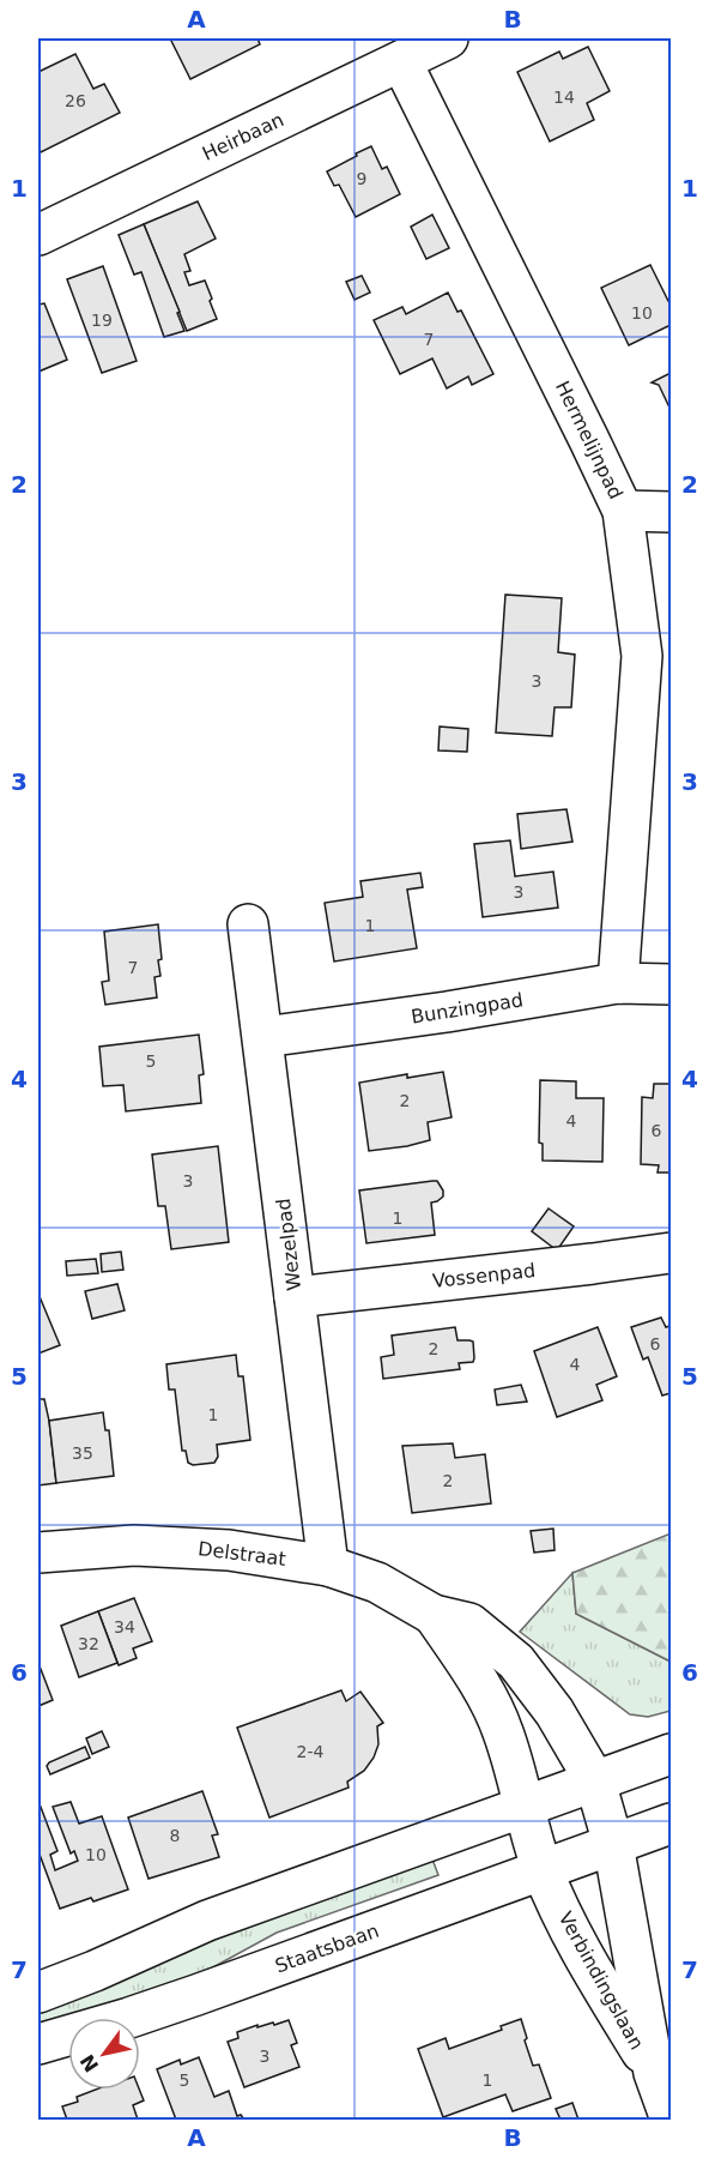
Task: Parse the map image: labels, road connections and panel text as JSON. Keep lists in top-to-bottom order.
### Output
{
  "streets": {
    "street": [
      "Heirbaan",
      "Hermelijnpad",
      "Bunzingpad",
      "Wezelpad",
      "Vossenpad",
      "Delstraat",
      "Staatsbaan",
      "Verbindingslaan"
    ]
  },
  "crossings": [
    ["Heirbaan", "Hermelijnpad"],
    ["Hermelijnpad", "Bunzingpad"],
    ["Bunzingpad", "Wezelpad"],
    ["Wezelpad", "Vossenpad"],
    ["Wezelpad", "Delstraat"],
    ["Delstraat", "Verbindingslaan"],
    ["Staatsbaan", "Verbindingslaan"]
  ],
  "house_numbers": [
    "14",
    "26",
    "9",
    "10",
    "19",
    "7",
    "3",
    "3",
    "1",
    "7",
    "5",
    "2",
    "4",
    "6",
    "3",
    "1",
    "6",
    "2",
    "4",
    "1",
    "35",
    "2",
    "34",
    "32",
    "2-4",
    "8",
    "10",
    "3",
    "5",
    "1"
  ],
  "north": "bottom left",
  "grid": {
    "columns": ["A", "B"],
    "rows": [
      "1",
      "2",
      "3",
      "4",
      "5",
      "6",
      "7"
    ]
  }
}
